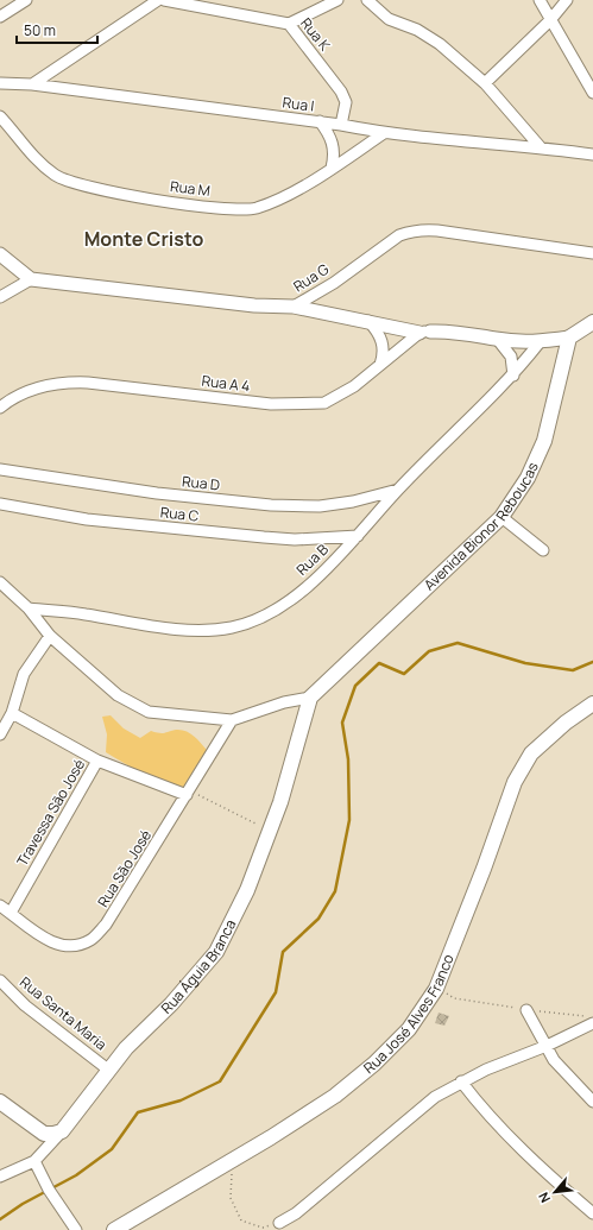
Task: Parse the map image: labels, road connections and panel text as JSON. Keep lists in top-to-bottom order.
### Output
{
  "streets": {
    "main road": ["Avenida Bionor Reboucas", "Rua Águia Branca", "Rua José Alves Franco"],
    "street": [
      "Rua K",
      "Rua I",
      "Rua M",
      "Rua G",
      "Rua A 4",
      "Rua D",
      "Rua C",
      "Rua B",
      "Travessa São José",
      "Rua São José",
      "Rua Santa Maria"
    ]
  },
  "crossings": [
    ["Rua K", "Rua I"],
    ["Rua I", "Rua M"],
    ["Rua D", "Rua B"],
    ["Rua C", "Rua B"],
    ["Avenida Bionor Reboucas", "Rua Águia Branca"],
    ["Travessa São José", "Rua São José"],
    ["Rua Águia Branca", "Rua Santa Maria"]
  ],
  "districts": ["Monte Cristo"],
  "scale_bar": "50 m",
  "north": "bottom left"
}
